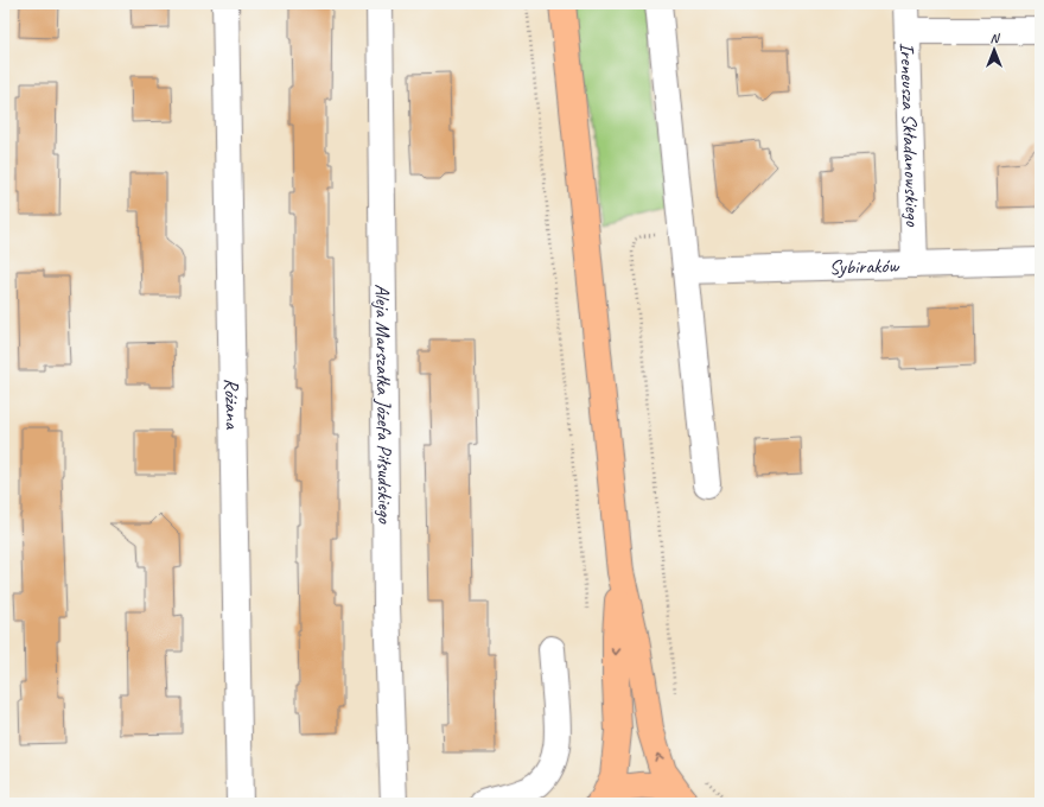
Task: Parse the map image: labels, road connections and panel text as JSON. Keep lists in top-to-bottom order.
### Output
{
  "streets": {
    "street": [
      "Ireneusza Składanowskiego",
      "Sybiraków",
      "Różana",
      "Aleja Marszałka Józefa Piłsudskiego"
    ]
  },
  "crossings": [
    ["Ireneusza Składanowskiego", "Sybiraków"]
  ],
  "north": "top"
}
